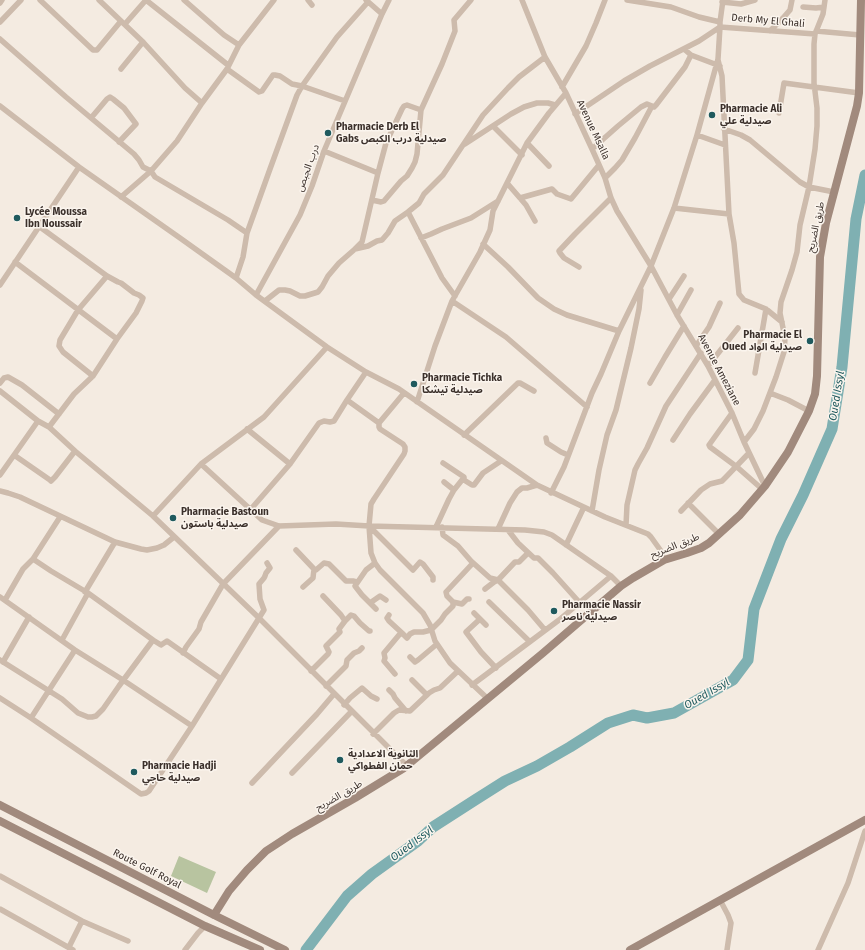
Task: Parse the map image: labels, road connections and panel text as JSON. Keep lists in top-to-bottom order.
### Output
{
  "streets": {
    "street": [
      "Derb My El Ghali",
      "Avenue Msalla",
      "درب الجبص",
      "طريق الضريح",
      "Avenue Ameziane",
      "Route Golf Royal"
    ]
  },
  "crossings": [
    ["Derb My El Ghali", "طريق الضريح"],
    ["Avenue Msalla", "Avenue Ameziane"],
    ["طريق الضريح", "Avenue Ameziane"],
    ["طريق الضريح", "Route Golf Royal"]
  ],
  "water": ["Oued Issyl"],
  "places": [
    "Pharmacie Ali صيدلية علي",
    "Pharmacie Derb El Gabs صيدلية درب الكبص",
    "Lycée Moussa Ibn Noussair",
    "Pharmacie El Oued صيدلية الواد",
    "Pharmacie Tichka صيدلية تيشكا",
    "Pharmacie Bastoun صيدلية باستون",
    "Pharmacie Nassir صيدلية ناصر",
    "الثانوية الاعدادية حمان الفطواكي",
    "Pharmacie Hadji صيدلية حاجي"
  ]
}
